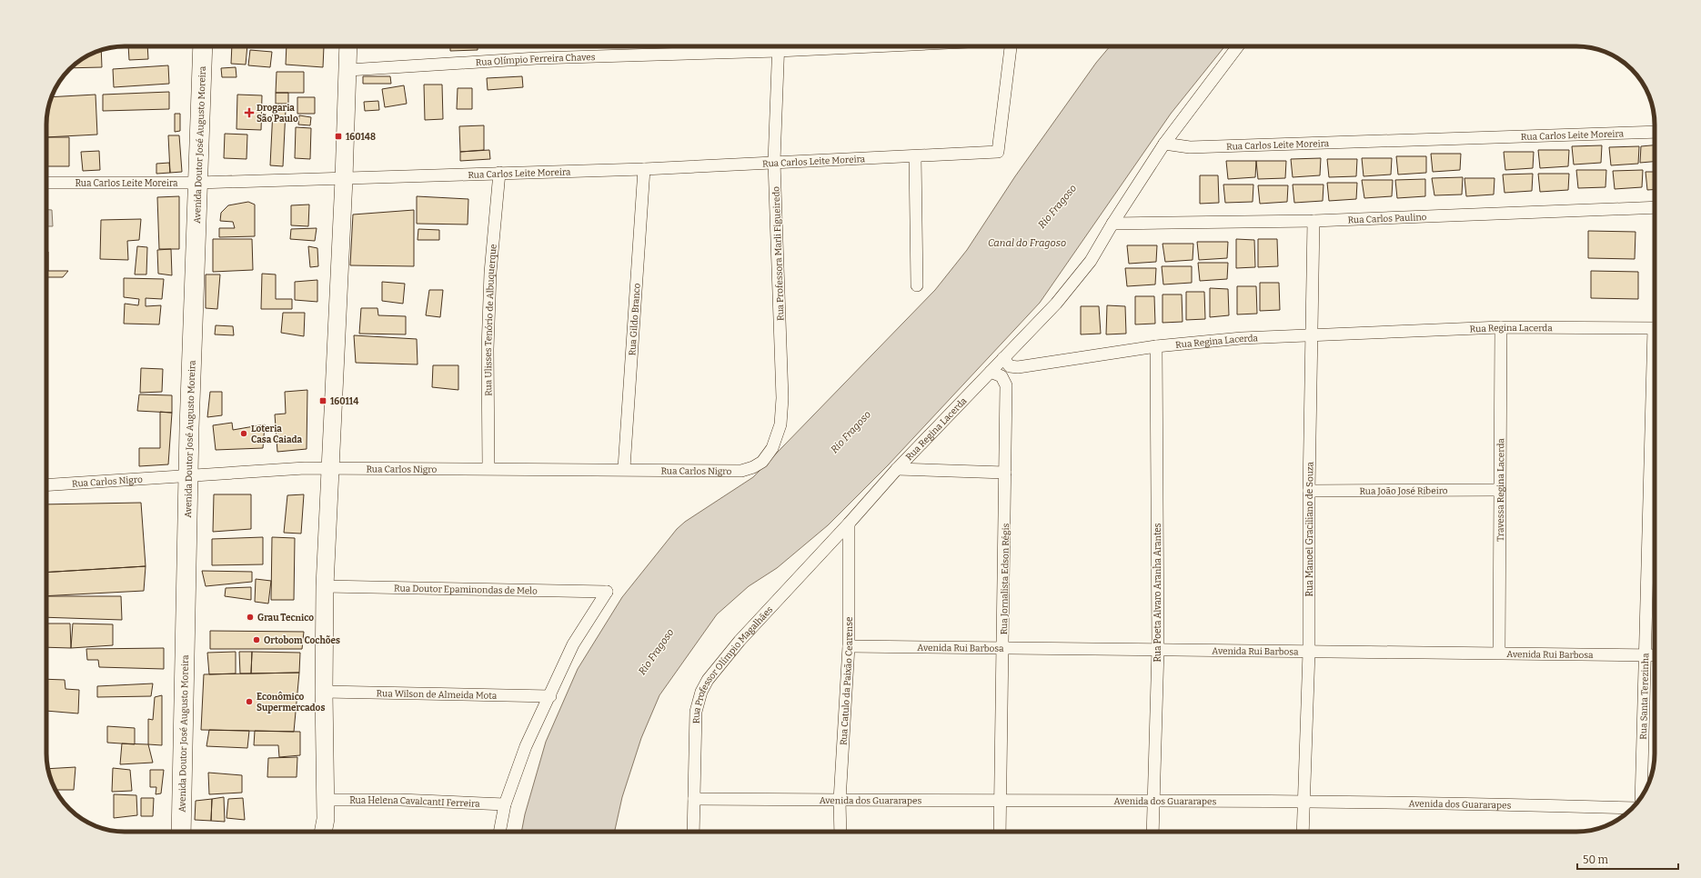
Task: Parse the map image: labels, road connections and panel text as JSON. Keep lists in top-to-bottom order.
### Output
{
  "streets": {
    "main road": ["Avenida Doutor José Augusto Moreira"],
    "street": [
      "Rua Olímpio Ferreira Chaves",
      "Rua Carlos Leite Moreira",
      "Rua Carlos Paulino",
      "Rua Professora Marli Figueiredo",
      "Rua Gildo Branco",
      "Rua Ulisses Tenório de Albuquerque",
      "Rua Regina Lacerda",
      "Rua Carlos Nigro",
      "Travessa Regina Lacerda",
      "Rua João José Ribeiro",
      "Rua Manoel Graciliano de Souza",
      "Rua Jornalista Edson Régis",
      "Rua Doutor Epaminondas de Melo",
      "Rua Poeta Alvaro Aranha Arantes",
      "Avenida Rui Barbosa",
      "Rua Professor Olímpio Magalhães",
      "Rua Catulo da Paixão Cearense",
      "Rua Wilson de Almeida Mota",
      "Rua Santa Terezinha",
      "Avenida dos Guararapes",
      "Rua Helena CavalcantI Ferreira"
    ]
  },
  "crossings": [
    ["Rua Carlos Leite Moreira", "Avenida Doutor José Augusto Moreira"],
    ["Rua Carlos Leite Moreira", "Rua Professora Marli Figueiredo"],
    ["Rua Carlos Leite Moreira", "Rua Gildo Branco"],
    ["Rua Carlos Leite Moreira", "Rua Ulisses Tenório de Albuquerque"],
    ["Avenida Doutor José Augusto Moreira", "Rua Carlos Nigro"],
    ["Rua Carlos Paulino", "Rua Manoel Graciliano de Souza"],
    ["Rua Professora Marli Figueiredo", "Rua Carlos Nigro"],
    ["Rua Gildo Branco", "Rua Carlos Nigro"],
    ["Rua Ulisses Tenório de Albuquerque", "Rua Carlos Nigro"],
    ["Rua Regina Lacerda", "Travessa Regina Lacerda"],
    ["Rua Regina Lacerda", "Rua Manoel Graciliano de Souza"],
    ["Rua Regina Lacerda", "Rua Jornalista Edson Régis"],
    ["Rua Regina Lacerda", "Rua Poeta Alvaro Aranha Arantes"],
    ["Rua Regina Lacerda", "Rua Professor Olímpio Magalhães"],
    ["Rua Regina Lacerda", "Rua Catulo da Paixão Cearense"],
    ["Travessa Regina Lacerda", "Rua João José Ribeiro"],
    ["Travessa Regina Lacerda", "Avenida Rui Barbosa"],
    ["Rua João José Ribeiro", "Rua Manoel Graciliano de Souza"],
    ["Rua Manoel Graciliano de Souza", "Avenida Rui Barbosa"],
    ["Rua Manoel Graciliano de Souza", "Avenida dos Guararapes"],
    ["Rua Jornalista Edson Régis", "Avenida Rui Barbosa"],
    ["Rua Jornalista Edson Régis", "Avenida dos Guararapes"],
    ["Rua Doutor Epaminondas de Melo", "Rua Wilson de Almeida Mota"],
    ["Rua Poeta Alvaro Aranha Arantes", "Avenida Rui Barbosa"],
    ["Rua Poeta Alvaro Aranha Arantes", "Avenida dos Guararapes"],
    ["Avenida Rui Barbosa", "Rua Catulo da Paixão Cearense"],
    ["Avenida Rui Barbosa", "Rua Santa Terezinha"],
    ["Rua Professor Olímpio Magalhães", "Rua Catulo da Paixão Cearense"],
    ["Rua Professor Olímpio Magalhães", "Avenida dos Guararapes"],
    ["Rua Catulo da Paixão Cearense", "Avenida dos Guararapes"]
  ],
  "water": ["Rio Fragoso", "Canal do Fragoso"],
  "places": {
    "health": ["Drogaria São Paulo"],
    "transit": ["160148", "160114"],
    "other": [
      "Loteria Casa Caiada",
      "Grau Tecnico",
      "Ortobom Cochões",
      "Econômico Supermercados"
    ]
  },
  "scale_bar": "50 m"
}
